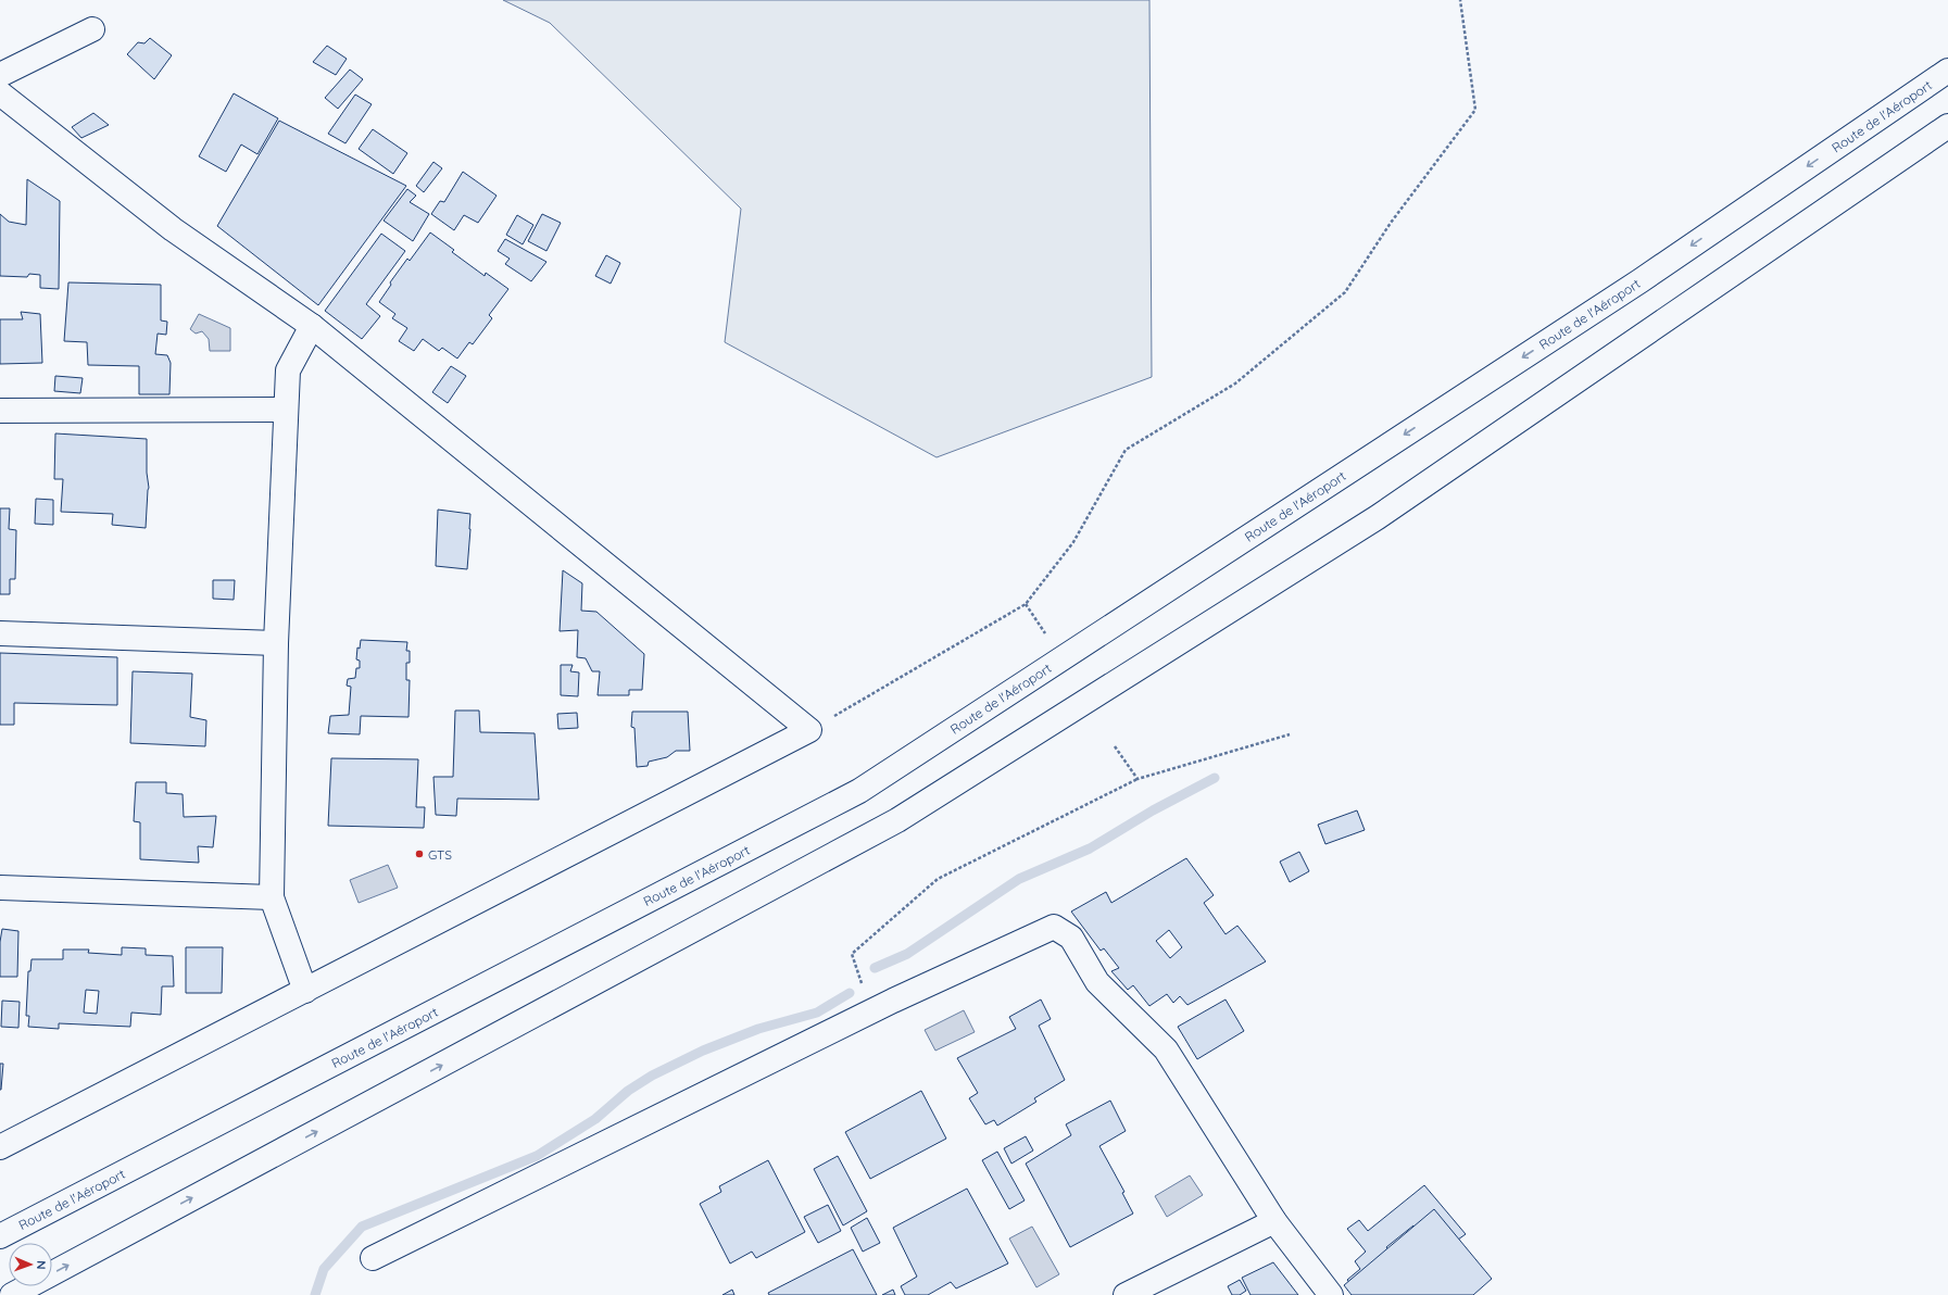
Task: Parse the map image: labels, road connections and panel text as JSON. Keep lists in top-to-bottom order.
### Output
{
  "streets": {
    "main road": ["Route de l'Aéroport"]
  },
  "places": ["GTS"],
  "north": "right"
}
